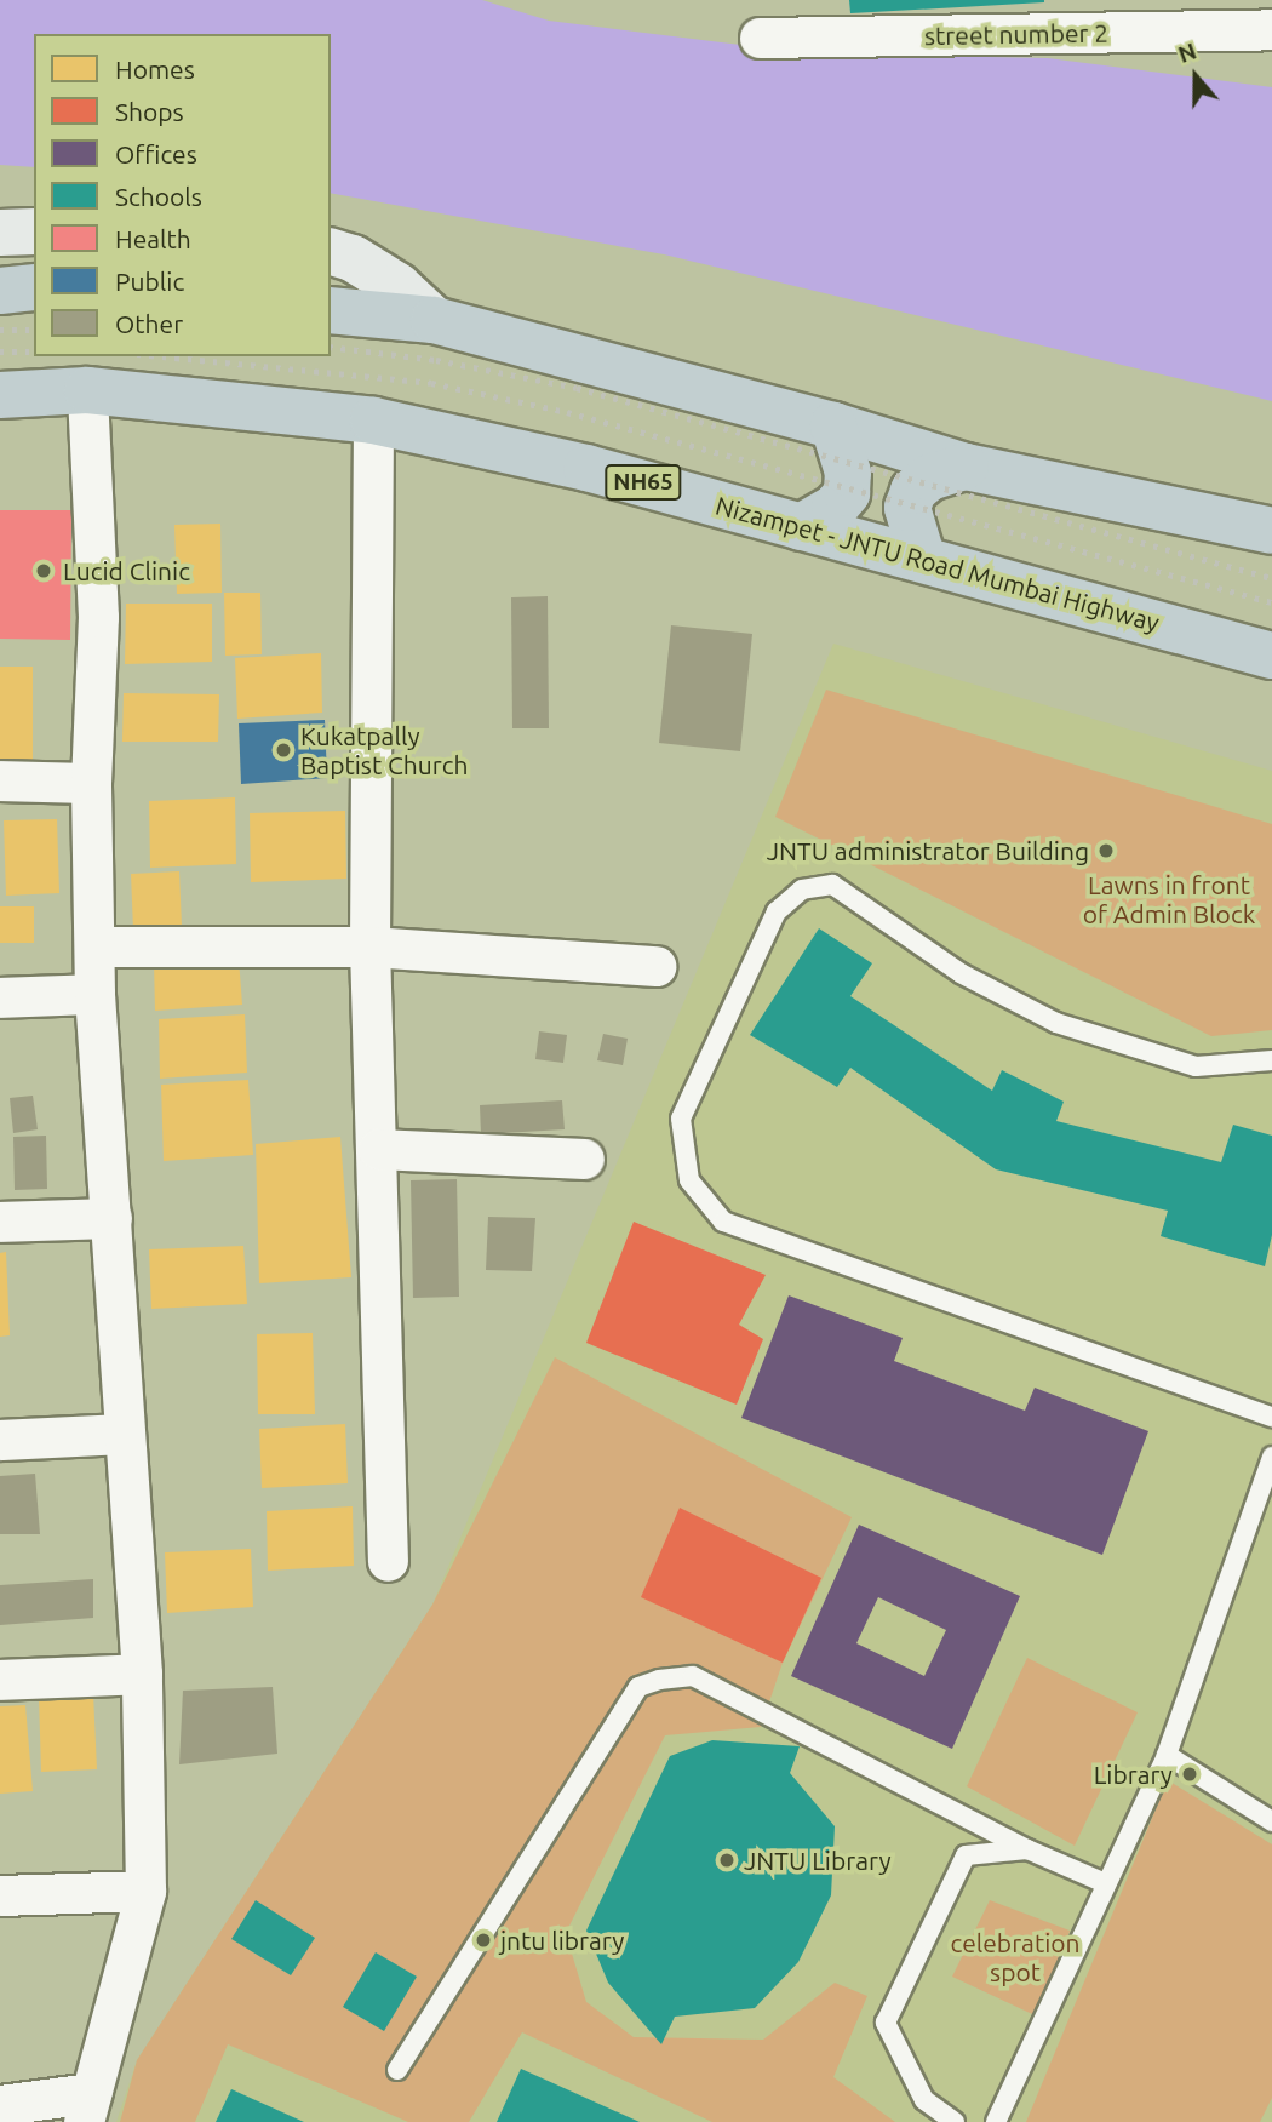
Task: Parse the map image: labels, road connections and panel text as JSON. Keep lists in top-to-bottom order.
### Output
{
  "streets": {
    "highway": ["NH65", "Nizampet - JNTU Road Mumbai Highway"],
    "street": ["street number 2"]
  },
  "parks": ["Lawns in front of Admin Block", "celebration spot"],
  "places": [
    "Lucid Clinic",
    "Kukatpally Baptist Church",
    "JNTU administrator Building",
    "Library",
    "JNTU Library",
    "jntu library"
  ],
  "legend": [
    "Homes",
    "Shops",
    "Offices",
    "Schools",
    "Health",
    "Public",
    "Other"
  ],
  "north": "top"
}
